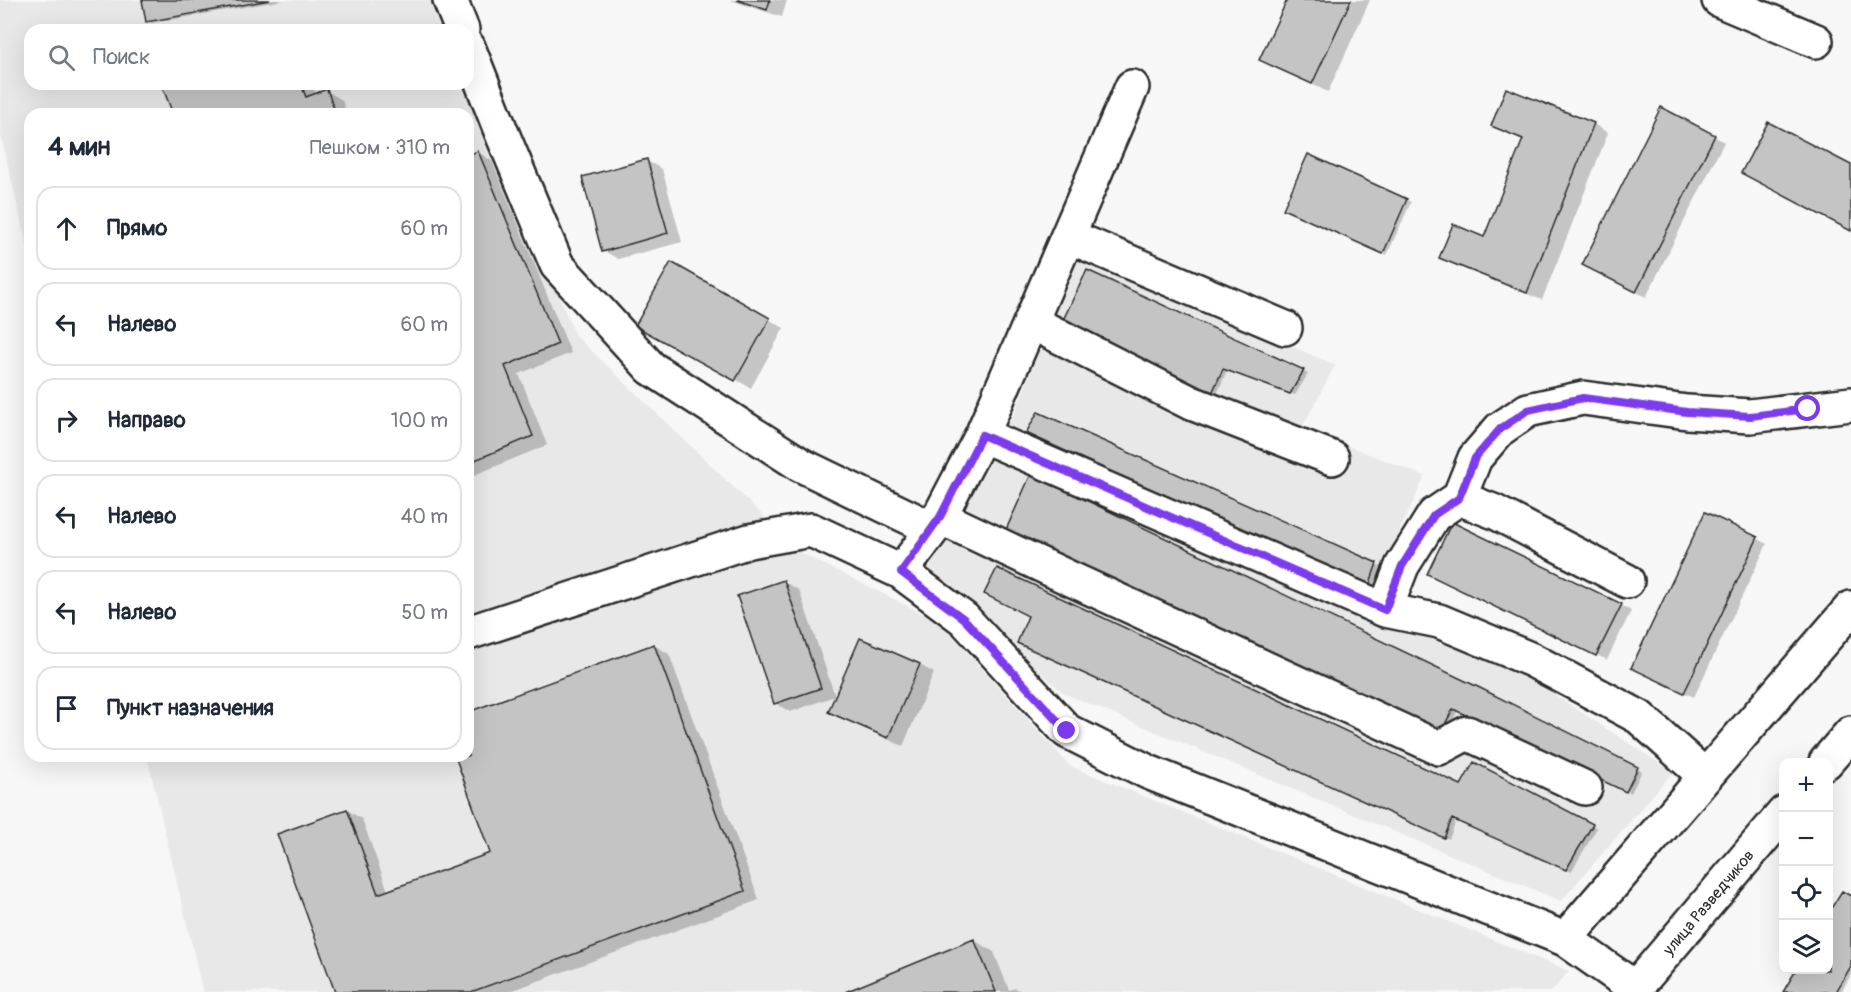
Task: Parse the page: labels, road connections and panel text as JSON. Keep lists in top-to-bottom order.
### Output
{
  "streets": {
    "street": ["улица Разведчиков"]
  },
  "page": {
    "search": "Поиск",
    "heading": ["4 мин", "Пешком · 310 m"],
    "list": [
      ["Прямо", "60 m"],
      ["Налево", "60 m"],
      ["Направо", "100 m"],
      ["Налево", "40 m"],
      ["Налево", "50 m"],
      "Пункт назначения"
    ],
    "map_buttons": ["+", "−"]
  }
}
